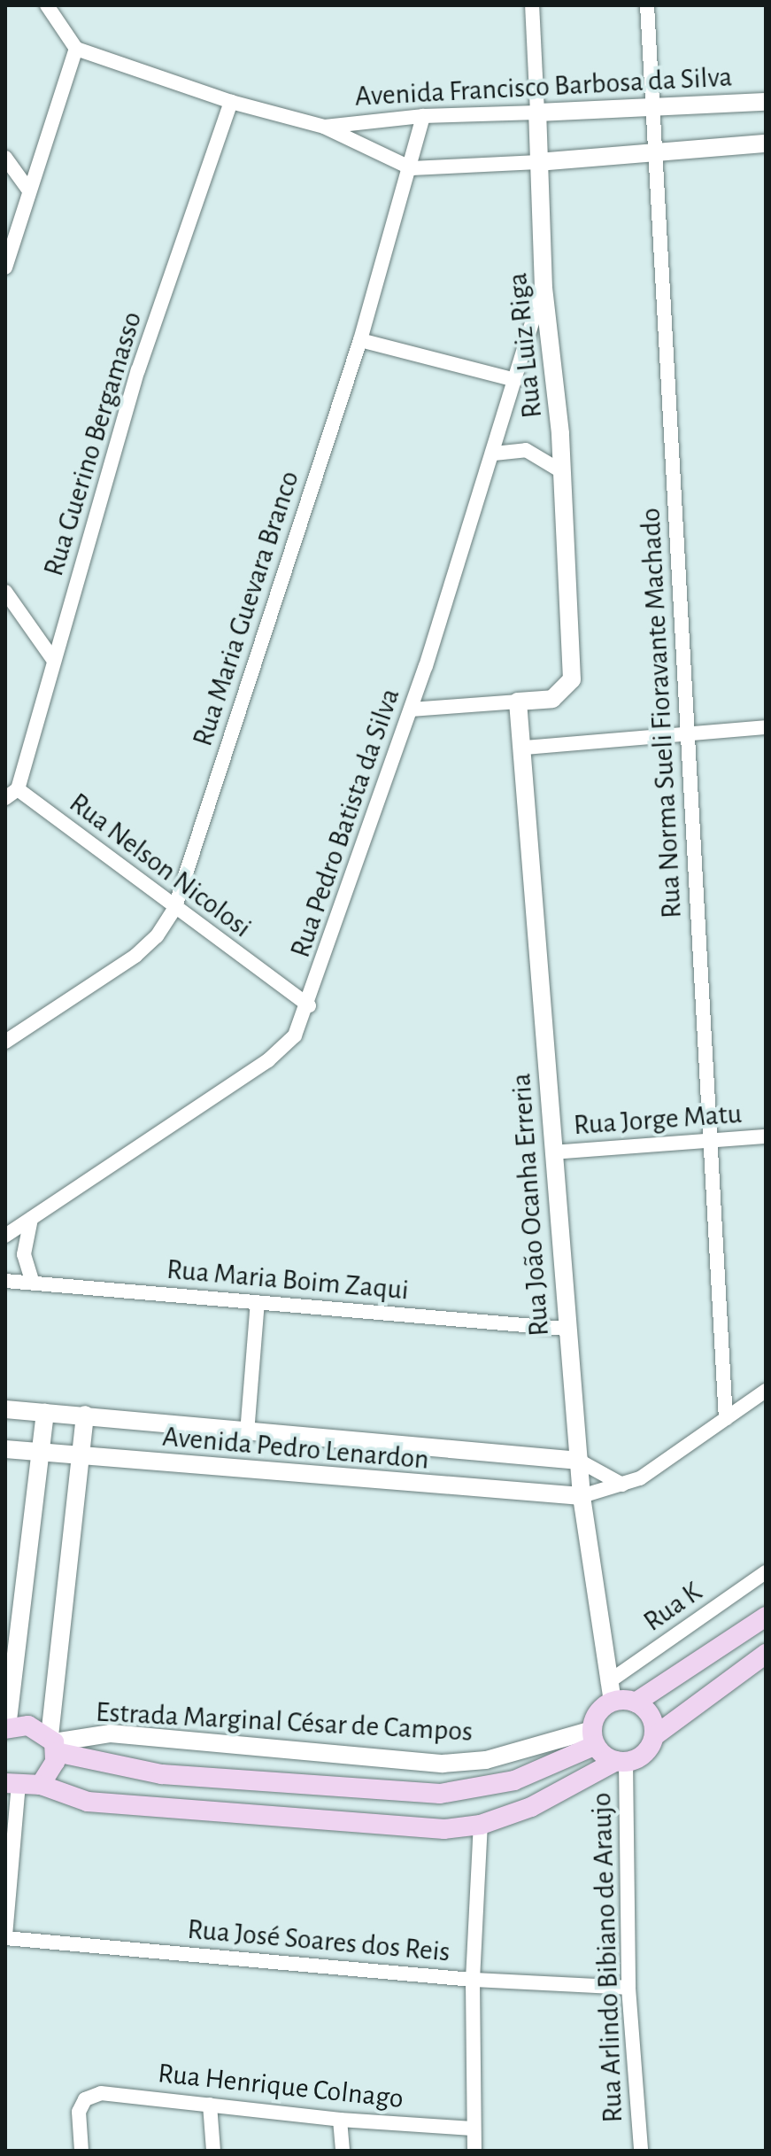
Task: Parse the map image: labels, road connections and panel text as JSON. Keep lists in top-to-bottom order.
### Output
{
  "streets": {
    "street": [
      "Avenida Francisco Barbosa da Silva",
      "Rua Luiz Riga",
      "Rua Guerino Bergamasso",
      "Rua Maria Guevara Branco",
      "Rua Norma Sueli Fioravante Machado",
      "Rua Pedro Batista da Silva",
      "Rua Nelson Nicolosi",
      "Rua Jorge Matu",
      "Rua João Ocanha Erreria",
      "Rua Maria Boim Zaqui",
      "Avenida Pedro Lenardon",
      "Rua K",
      "Estrada Marginal César de Campos",
      "Rua José Soares dos Reis",
      "Rua Arlindo Bibiano de Araujo",
      "Rua Henrique Colnago"
    ]
  },
  "crossings": [
    ["Avenida Francisco Barbosa da Silva", "Rua Luiz Riga"],
    ["Avenida Francisco Barbosa da Silva", "Rua Guerino Bergamasso"],
    ["Avenida Francisco Barbosa da Silva", "Rua Maria Guevara Branco"],
    ["Avenida Francisco Barbosa da Silva", "Rua Norma Sueli Fioravante Machado"],
    ["Rua Luiz Riga", "Rua Pedro Batista da Silva"],
    ["Rua Luiz Riga", "Rua João Ocanha Erreria"],
    ["Rua Guerino Bergamasso", "Rua Nelson Nicolosi"],
    ["Rua Maria Guevara Branco", "Rua Nelson Nicolosi"],
    ["Rua Norma Sueli Fioravante Machado", "Rua Jorge Matu"],
    ["Rua Pedro Batista da Silva", "Rua Nelson Nicolosi"],
    ["Rua Jorge Matu", "Rua João Ocanha Erreria"],
    ["Rua João Ocanha Erreria", "Rua Maria Boim Zaqui"],
    ["Rua João Ocanha Erreria", "Avenida Pedro Lenardon"],
    ["Rua João Ocanha Erreria", "Rua K"],
    ["Rua João Ocanha Erreria", "Estrada Marginal César de Campos"],
    ["Rua João Ocanha Erreria", "Rua Arlindo Bibiano de Araujo"],
    ["Rua K", "Estrada Marginal César de Campos"],
    ["Rua K", "Rua Arlindo Bibiano de Araujo"],
    ["Estrada Marginal César de Campos", "Rua Arlindo Bibiano de Araujo"],
    ["Rua José Soares dos Reis", "Rua Arlindo Bibiano de Araujo"]
  ]
}
